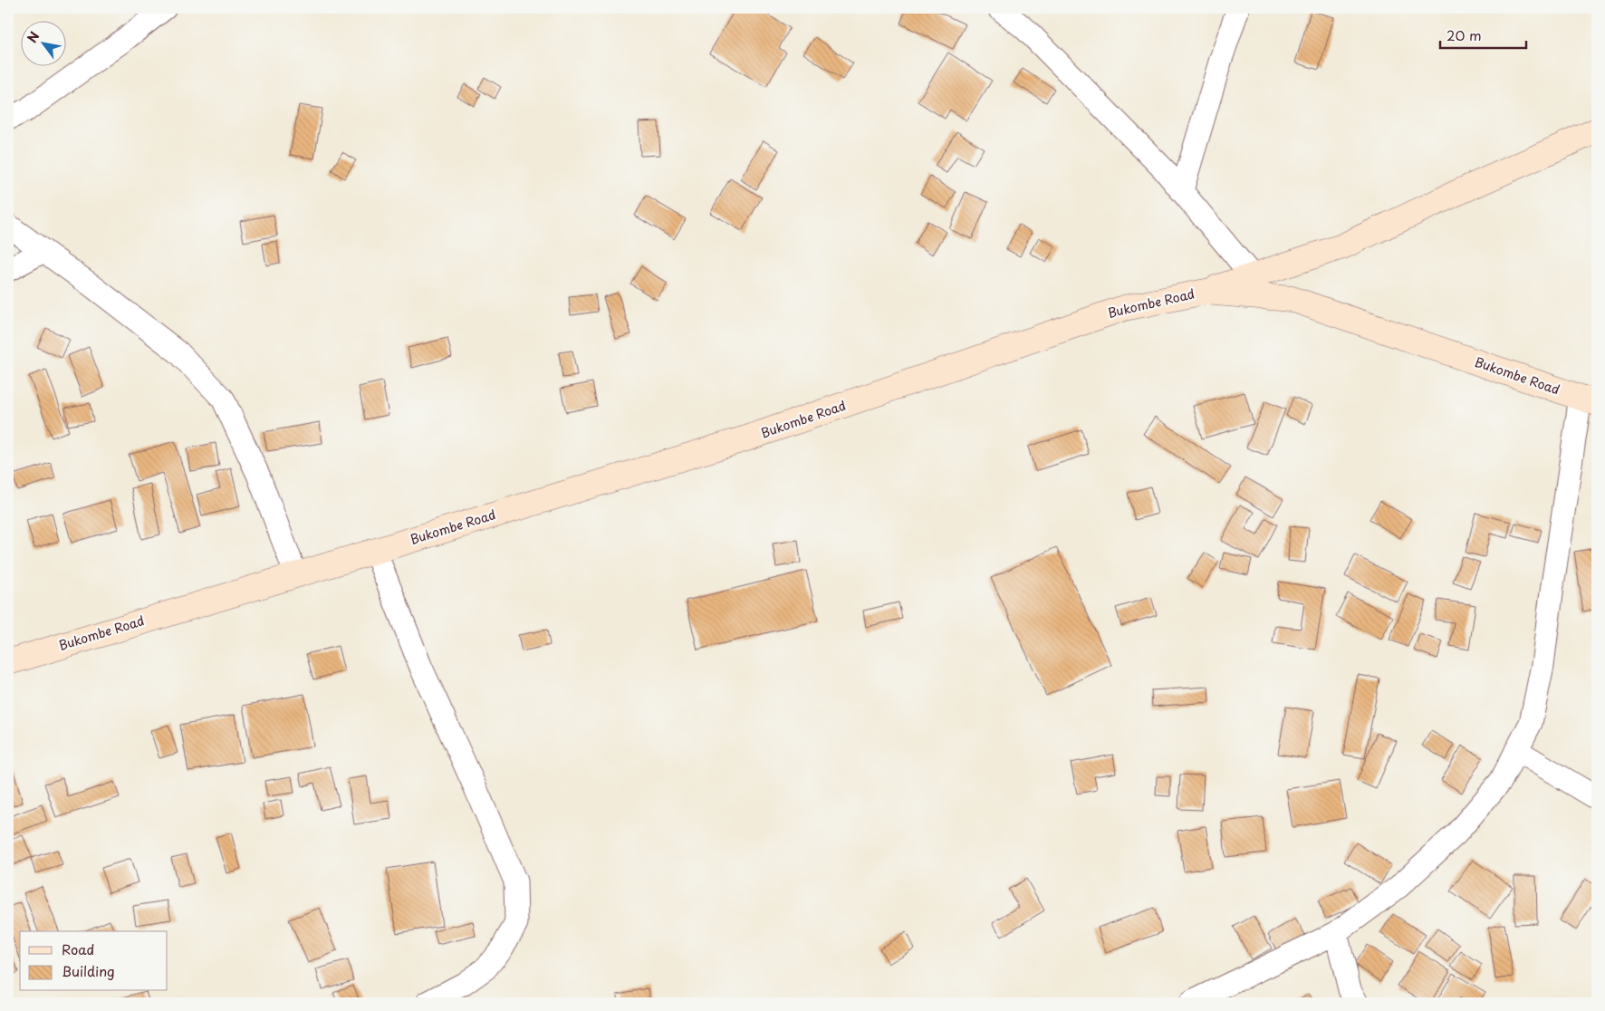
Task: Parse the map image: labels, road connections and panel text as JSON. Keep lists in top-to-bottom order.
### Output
{
  "streets": {
    "main road": ["Bukombe Road"]
  },
  "legend": ["Road", "Building"],
  "scale_bar": "20 m",
  "north": "top left"
}
